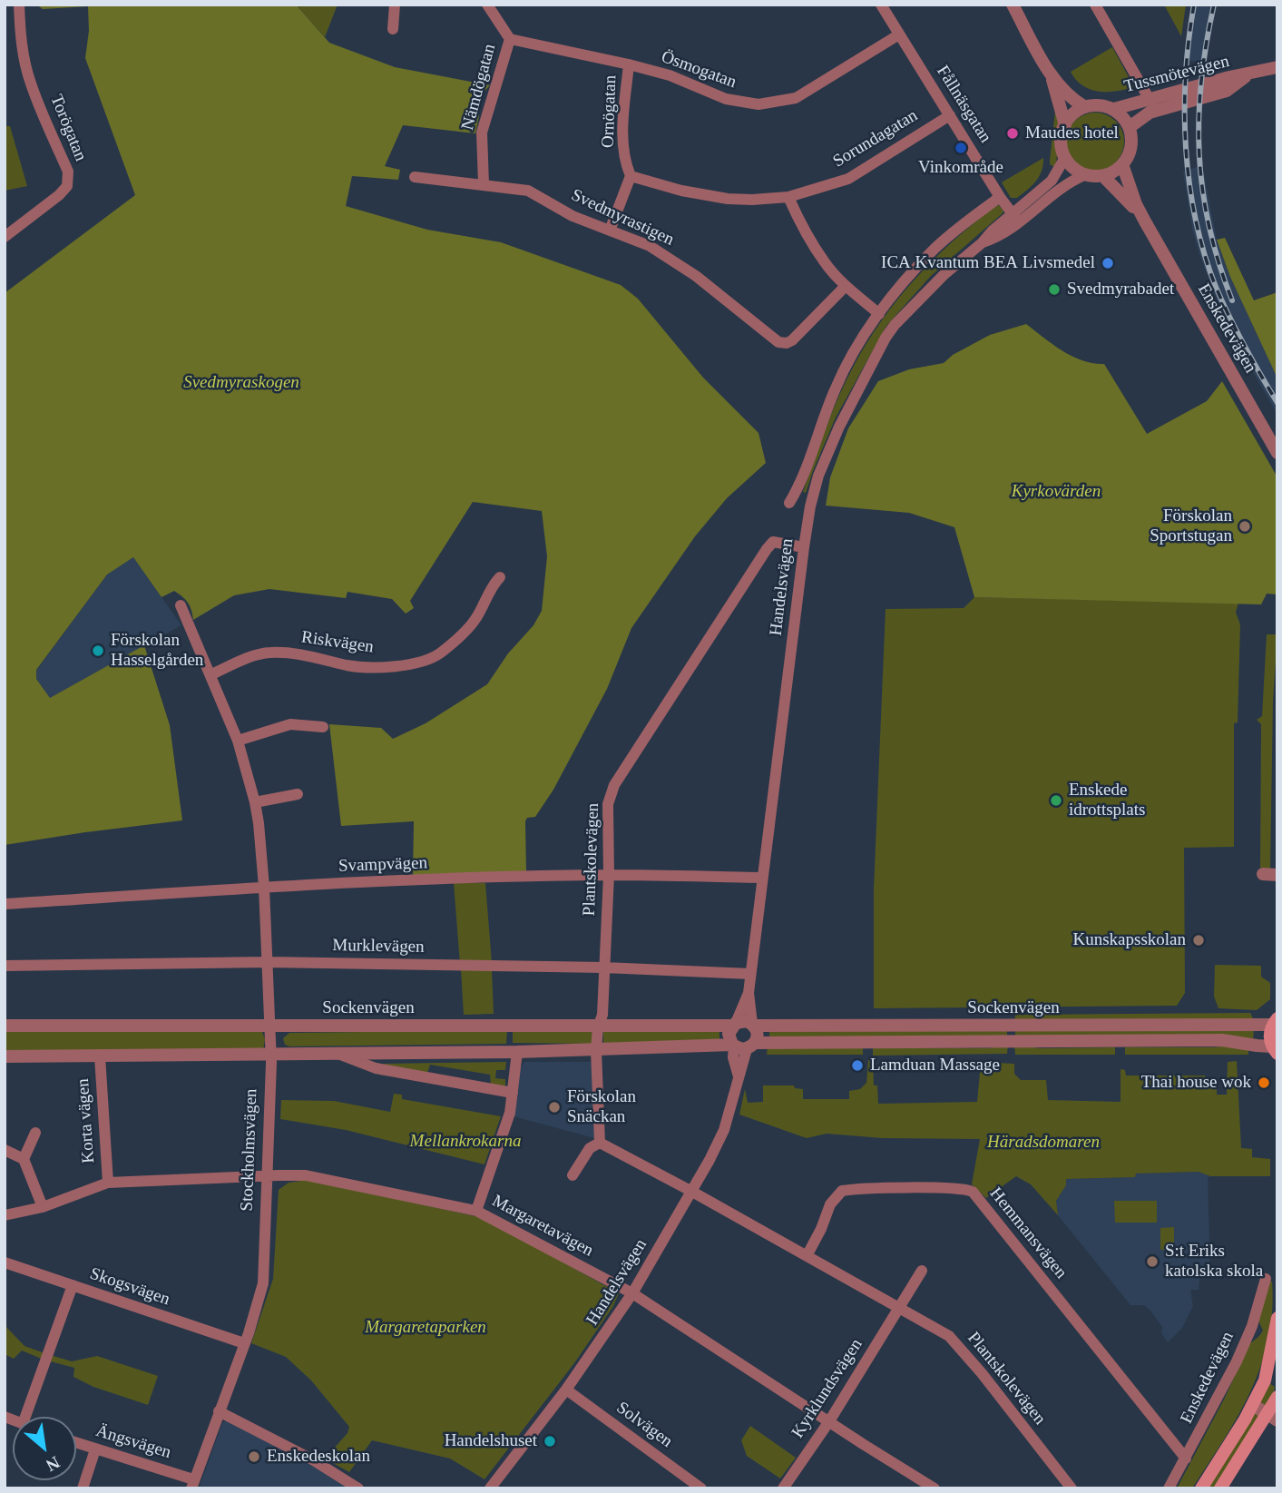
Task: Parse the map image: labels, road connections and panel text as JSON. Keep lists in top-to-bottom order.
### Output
{
  "streets": {
    "street": [
      "Ösmogatan",
      "Tussmötevägen",
      "Nämdögatan",
      "Fållnäsgatan",
      "Ornögatan",
      "Torögatan",
      "Sorundagatan",
      "Svedmyrastigen",
      "Enskedevägen",
      "Handelsvägen",
      "Riskvägen",
      "Plantskolevägen",
      "Svampvägen",
      "Murklevägen",
      "Sockenvägen",
      "Korta vägen",
      "Stockholmsvägen",
      "Margaretavägen",
      "Hemmansvägen",
      "Skogsvägen",
      "Kyrklundsvägen",
      "Solvägen",
      "Ängsvägen"
    ]
  },
  "crossings": [
    ["Ösmogatan", "Nämdögatan"],
    ["Ösmogatan", "Fållnäsgatan"],
    ["Ösmogatan", "Ornögatan"],
    ["Tussmötevägen", "Enskedevägen"],
    ["Tussmötevägen", "Handelsvägen"],
    ["Nämdögatan", "Svedmyrastigen"],
    ["Fållnäsgatan", "Sorundagatan"],
    ["Fållnäsgatan", "Handelsvägen"],
    ["Ornögatan", "Sorundagatan"],
    ["Enskedevägen", "Handelsvägen"],
    ["Enskedevägen", "Hemmansvägen"],
    ["Handelsvägen", "Plantskolevägen"],
    ["Handelsvägen", "Svampvägen"],
    ["Handelsvägen", "Murklevägen"],
    ["Handelsvägen", "Sockenvägen"],
    ["Handelsvägen", "Margaretavägen"],
    ["Handelsvägen", "Solvägen"],
    ["Riskvägen", "Stockholmsvägen"],
    ["Plantskolevägen", "Svampvägen"],
    ["Plantskolevägen", "Murklevägen"],
    ["Plantskolevägen", "Sockenvägen"],
    ["Plantskolevägen", "Hemmansvägen"],
    ["Plantskolevägen", "Kyrklundsvägen"],
    ["Svampvägen", "Stockholmsvägen"],
    ["Murklevägen", "Stockholmsvägen"],
    ["Sockenvägen", "Korta vägen"],
    ["Sockenvägen", "Stockholmsvägen"],
    ["Korta vägen", "Margaretavägen"],
    ["Stockholmsvägen", "Margaretavägen"],
    ["Stockholmsvägen", "Skogsvägen"],
    ["Stockholmsvägen", "Ängsvägen"],
    ["Margaretavägen", "Kyrklundsvägen"]
  ],
  "parks": [
    "Svedmyraskogen",
    "Kyrkovärden",
    "Mellankrokarna",
    "Häradsdomaren",
    "Margaretaparken"
  ],
  "places": [
    "Maudes hotel",
    "Vinkområde",
    "ICA Kvantum BEA Livsmedel",
    "Svedmyrabadet",
    "Förskolan Sportstugan",
    "Förskolan Hasselgården",
    "Enskede idrottsplats",
    "Kunskapsskolan",
    "Lamduan Massage",
    "Thai house wok",
    "Förskolan Snäckan",
    "S:t Eriks katolska skola",
    "Handelshuset",
    "Enskedeskolan"
  ],
  "north": "bottom right"
}
